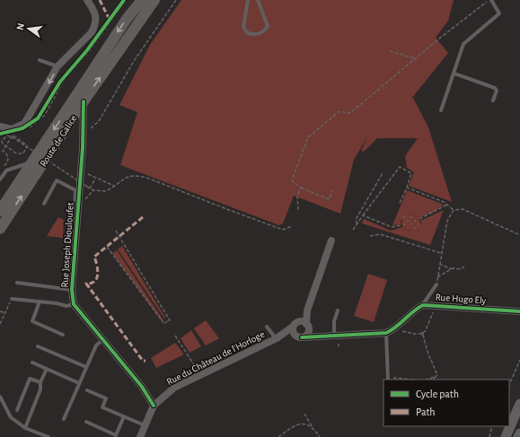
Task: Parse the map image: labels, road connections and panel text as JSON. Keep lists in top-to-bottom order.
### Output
{
  "streets": {
    "main road": ["Route de Galice"],
    "street": ["Rue Joseph Diouloufet", "Rue Hugo Ely", "Rue du Château de l'Horloge"]
  },
  "crossings": [
    ["Route de Galice", "Rue Joseph Diouloufet"],
    ["Rue Hugo Ely", "Rue du Château de l'Horloge"]
  ],
  "legend": ["Cycle path", "Path"],
  "north": "left"
}
